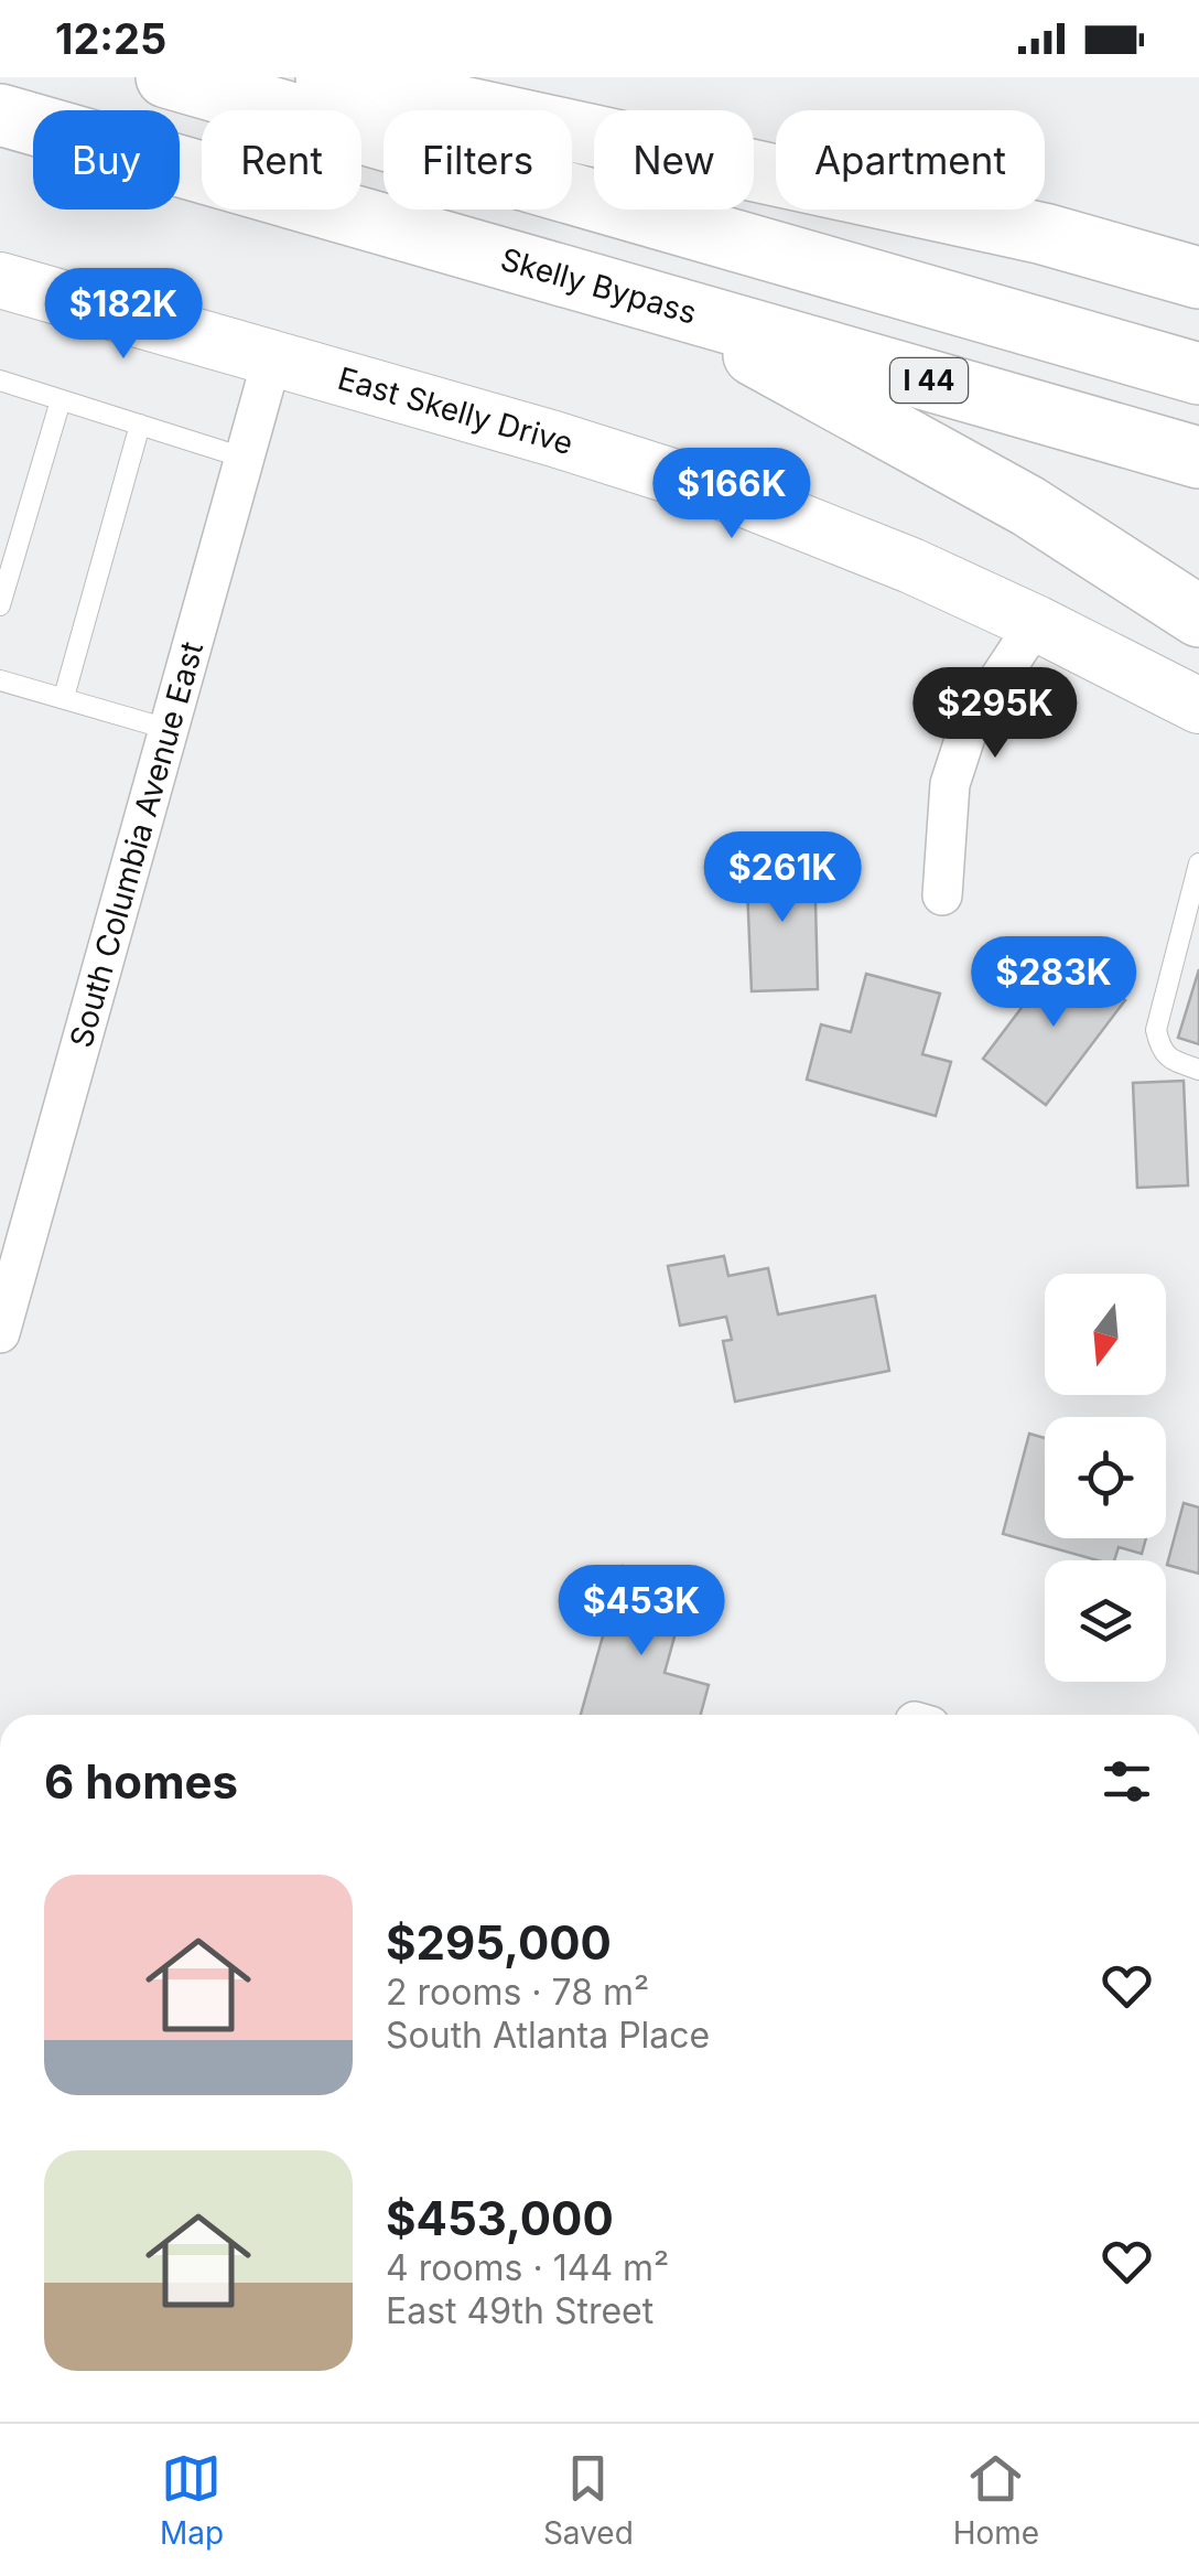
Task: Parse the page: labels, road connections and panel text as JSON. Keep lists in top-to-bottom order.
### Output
{
  "streets": {
    "highway": ["Skelly Bypass", "I 44"],
    "main road": ["East Skelly Drive"],
    "street": ["South Columbia Avenue East"]
  },
  "crossings": [
    ["East Skelly Drive", "South Columbia Avenue East"]
  ],
  "north": "bottom",
  "page": {
    "status": "12:25",
    "chip": [
      "Buy",
      "Rent",
      "Filters",
      "New",
      "Apartment"
    ],
    "price": [
      "$182K",
      "$166K",
      "$295K",
      "$261K",
      "$283K",
      "$453K"
    ],
    "heading": "6 homes",
    "list": [
      {
        "name": "$295,000",
        "note": "2 rooms · 78 m² · South Atlanta Place"
      },
      {
        "name": "$453,000",
        "note": "4 rooms · 144 m² · East 49th Street"
      }
    ],
    "tabs": ["Map", "Saved", "Home"]
  }
}
